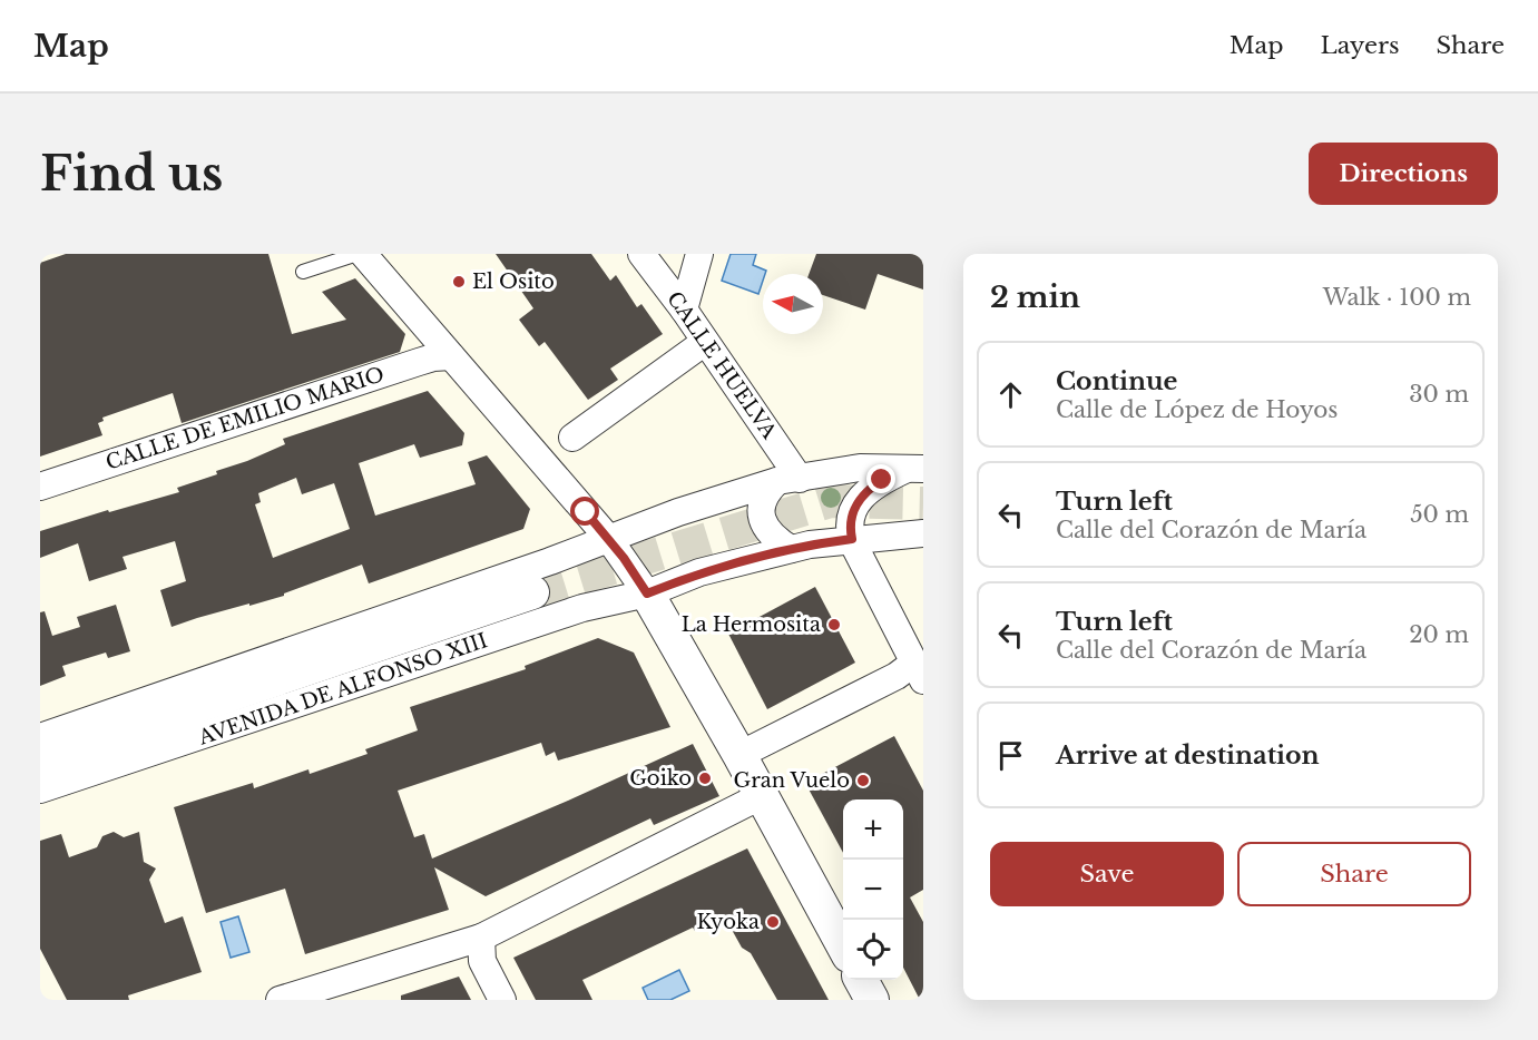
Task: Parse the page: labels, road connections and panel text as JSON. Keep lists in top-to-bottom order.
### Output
{
  "streets": {
    "street": ["CALLE HUELVA", "CALLE DE EMILIO MARIO", "AVENIDA DE ALFONSO XIII"]
  },
  "places": [
    "El Osito",
    "La Hermosita",
    "Goiko",
    "Gran Vuelo",
    "Kyoka"
  ],
  "north": "left",
  "page": {
    "header": "Map",
    "nav": ["Map", "Layers", "Share"],
    "buttons": [
      "Directions",
      ["Save", "Share"]
    ],
    "title": "Find us",
    "heading": ["2 min", "Walk · 100 m"],
    "list": [
      ["Continue", "Calle de López de Hoyos", "30 m"],
      ["Turn left", "Calle del Corazón de María", "50 m"],
      ["Turn left", "Calle del Corazón de María", "20 m"],
      "Arrive at destination"
    ],
    "map_buttons": ["+", "−"]
  }
}
